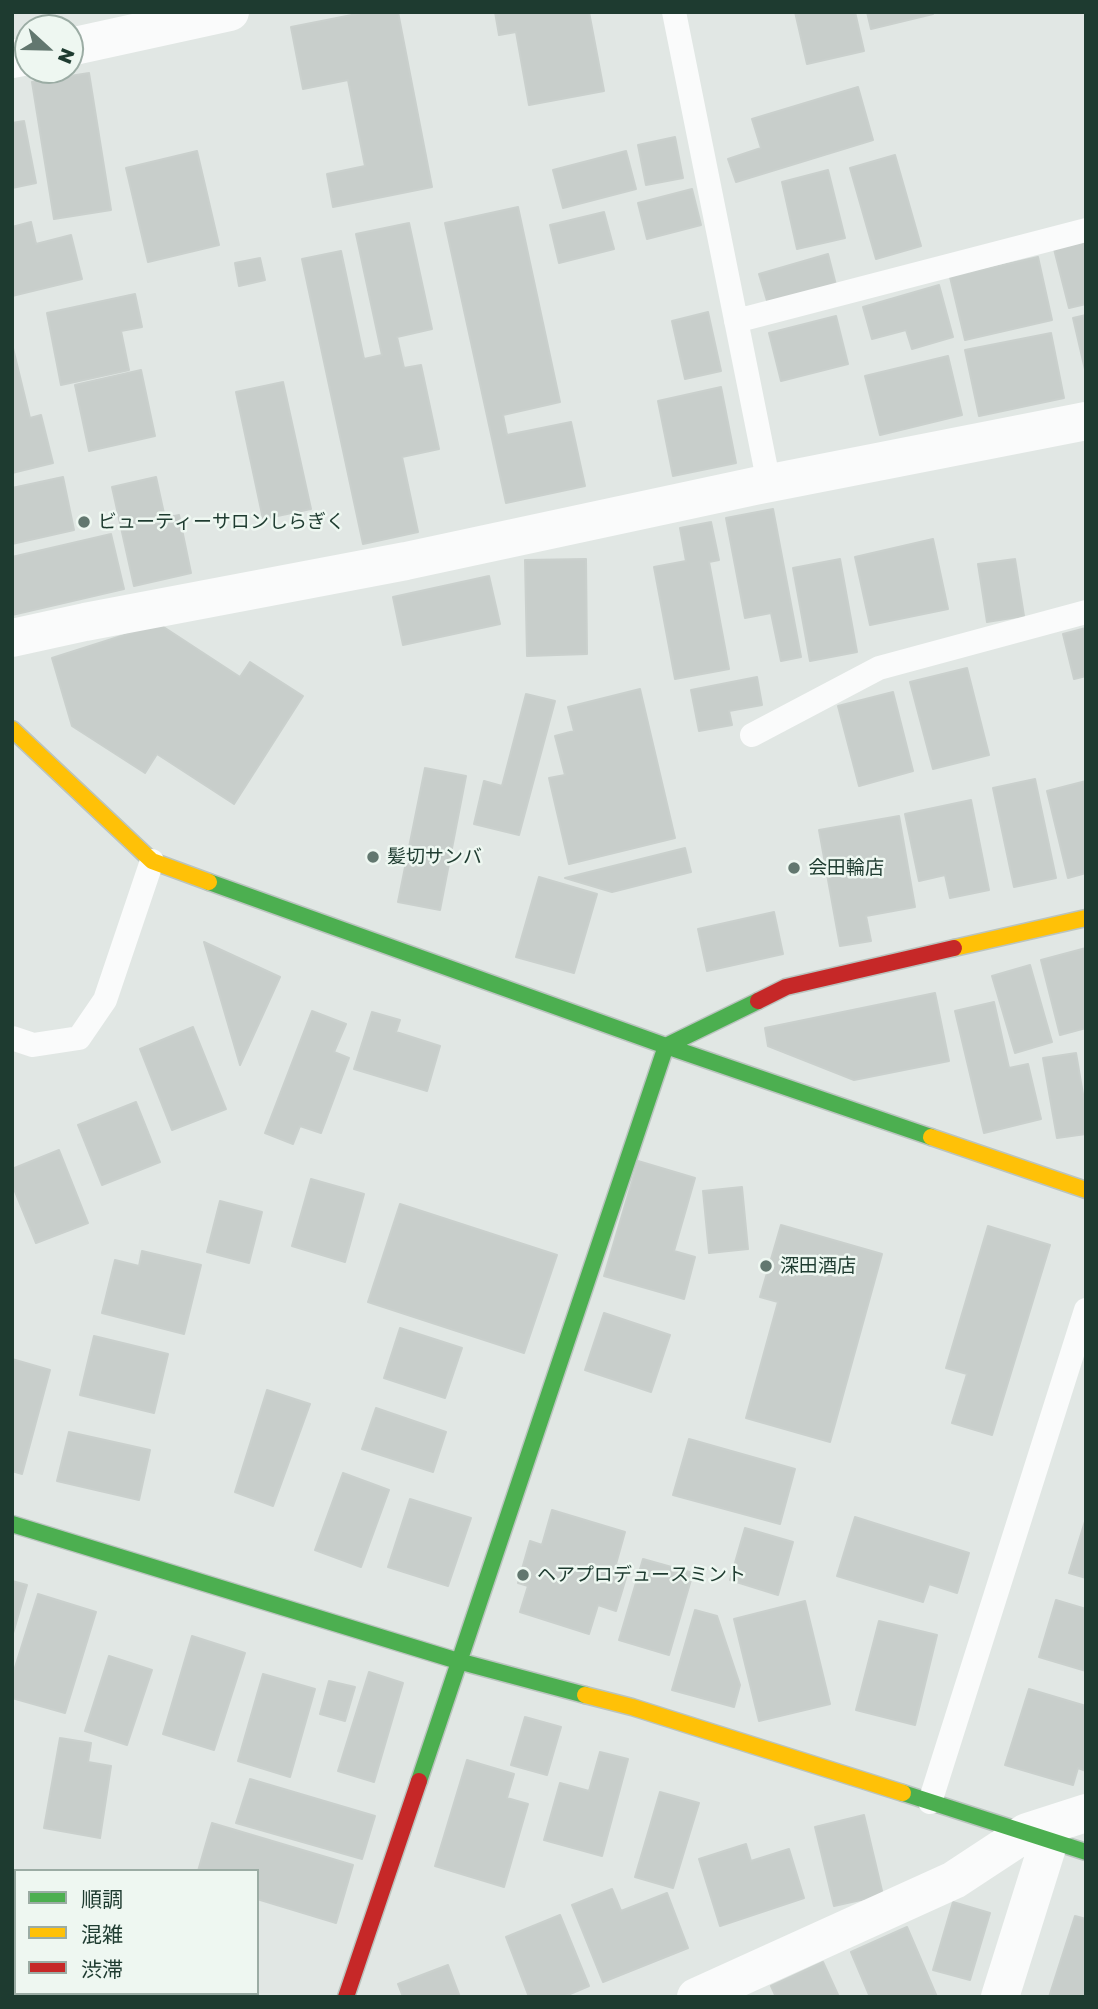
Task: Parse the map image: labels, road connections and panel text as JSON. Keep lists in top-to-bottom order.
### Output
{
  "places": [
    "ビューティーサロンしらぎく",
    "髪切サンバ",
    "会田輪店",
    "深田酒店",
    "ヘアプロデュースミント"
  ],
  "legend": ["順調", "混雑", "渋滞"],
  "north": "right"
}
